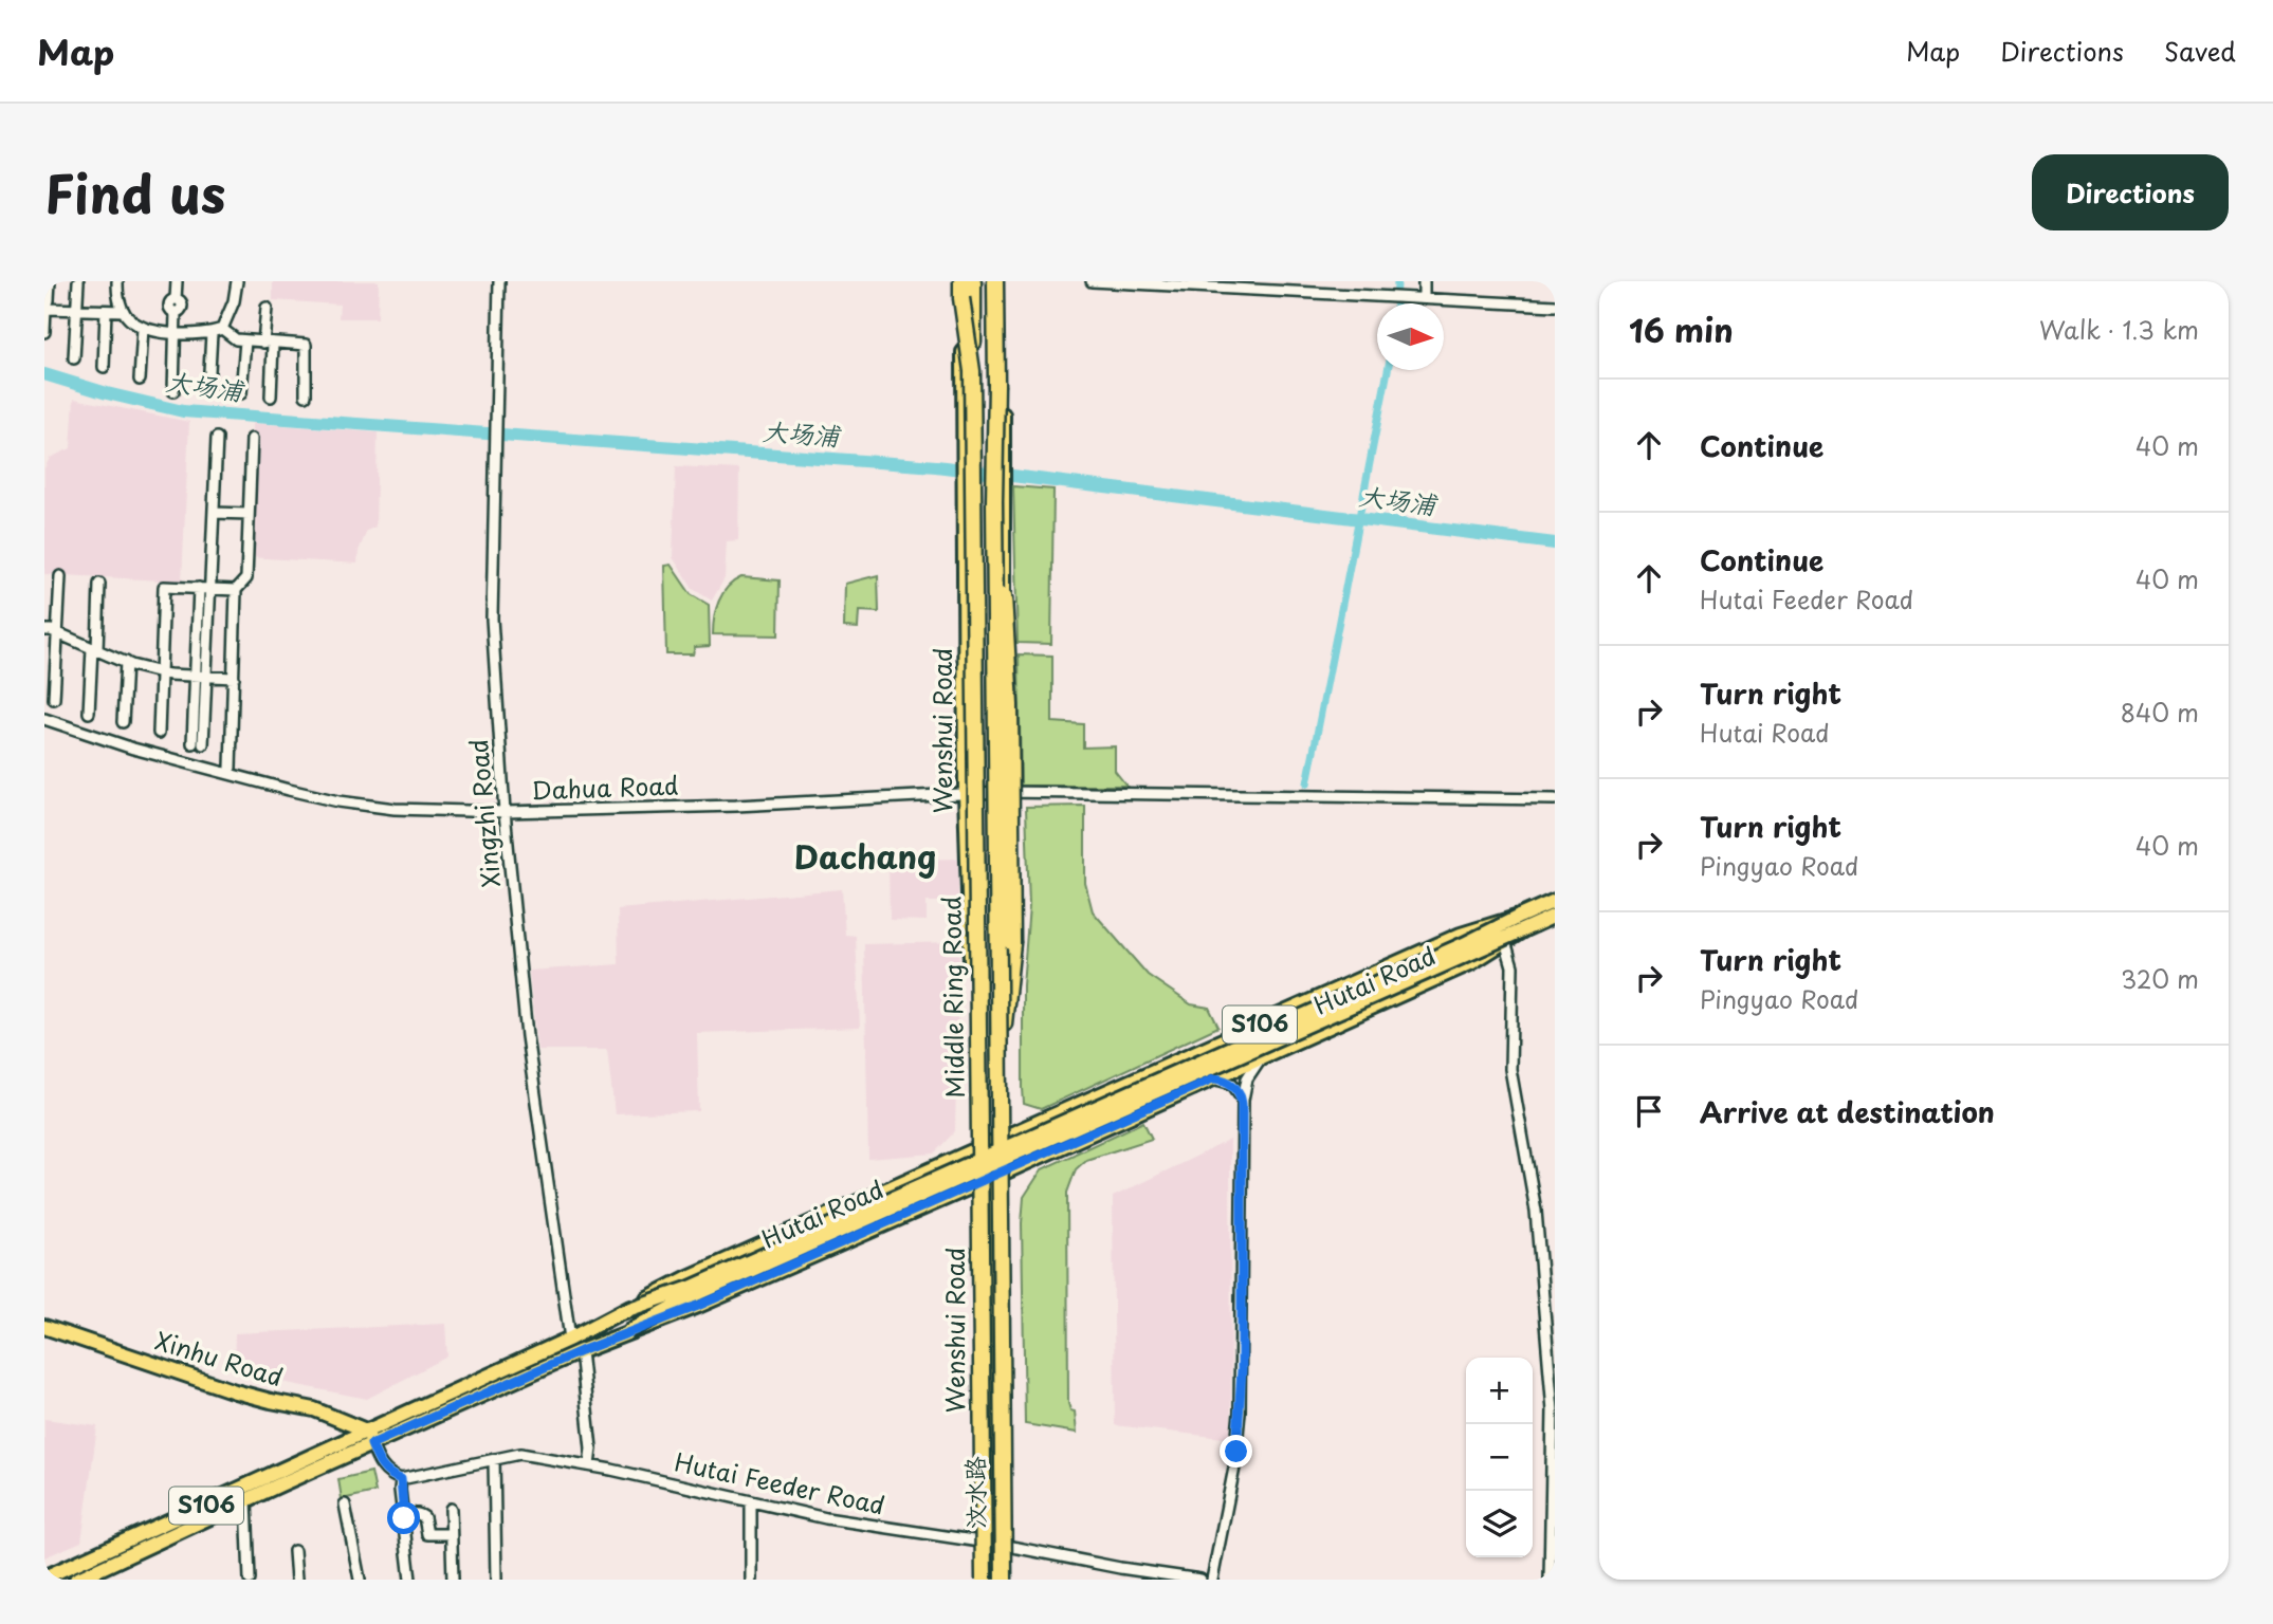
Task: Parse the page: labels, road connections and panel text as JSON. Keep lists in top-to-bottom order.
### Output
{
  "streets": {
    "highway": ["Middle Ring Road"],
    "main road": [
      "Wenshui Road",
      "Hutai Road",
      "S106",
      "Xinhu Road",
      "汶水路"
    ],
    "street": ["Dahua Road", "Xingzhi Road", "Hutai Feeder Road"]
  },
  "crossings": [
    ["Wenshui Road", "Dahua Road"],
    ["Wenshui Road", "Hutai Road"],
    ["Wenshui Road", "Middle Ring Road"],
    ["Wenshui Road", "Hutai Feeder Road"],
    ["Wenshui Road", "汶水路"],
    ["Dahua Road", "Xingzhi Road"],
    ["Xingzhi Road", "Hutai Road"],
    ["Hutai Road", "Xinhu Road"],
    ["Hutai Road", "汶水路"],
    ["Hutai Feeder Road", "汶水路"]
  ],
  "districts": ["Dachang"],
  "water": ["大场浦"],
  "north": "right",
  "page": {
    "header": "Map",
    "nav": ["Map", "Directions", "Saved"],
    "title": "Find us",
    "buttons": "Directions",
    "heading": ["16 min", "Walk · 1.3 km"],
    "list": [
      ["Continue", "40 m"],
      ["Continue", "Hutai Feeder Road", "40 m"],
      ["Turn right", "Hutai Road", "840 m"],
      ["Turn right", "Pingyao Road", "40 m"],
      ["Turn right", "Pingyao Road", "320 m"],
      "Arrive at destination"
    ],
    "map_buttons": ["+", "−"]
  }
}
